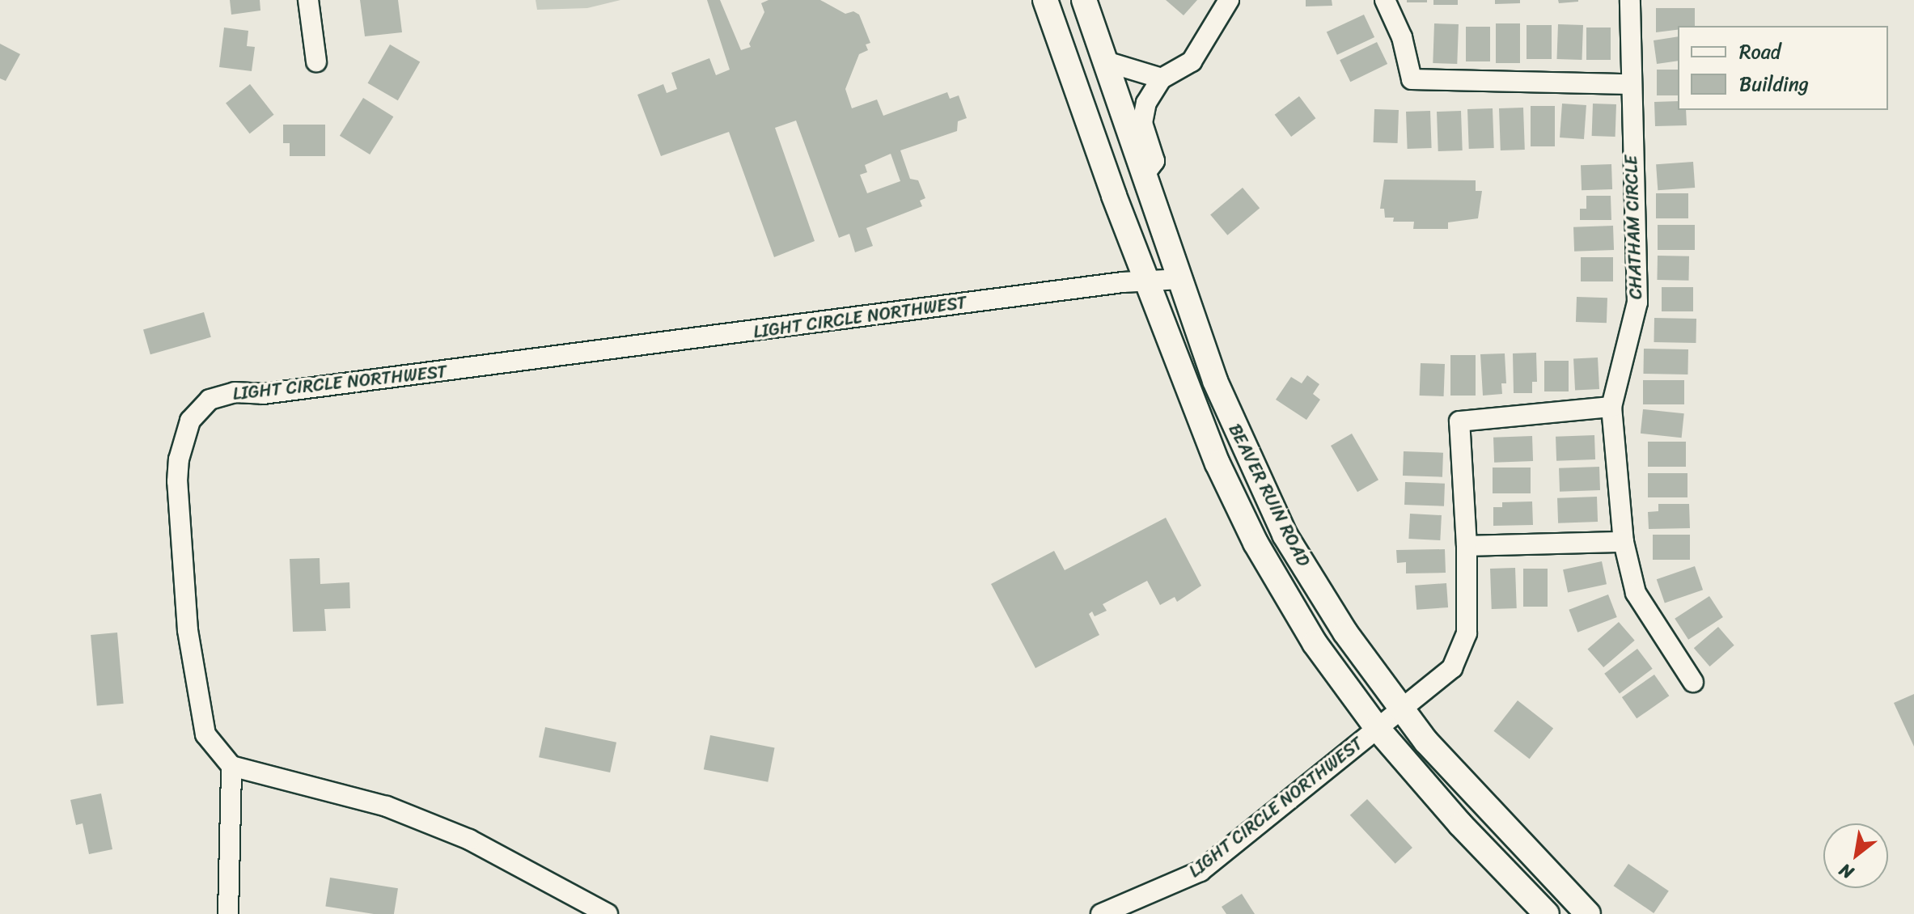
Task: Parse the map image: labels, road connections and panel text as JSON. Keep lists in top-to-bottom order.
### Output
{
  "streets": {
    "main road": ["BEAVER RUIN ROAD"],
    "street": ["CHATHAM CIRCLE", "LIGHT CIRCLE NORTHWEST"]
  },
  "crossings": [
    ["LIGHT CIRCLE NORTHWEST", "BEAVER RUIN ROAD"]
  ],
  "legend": ["Road", "Building"],
  "north": "bottom left"
}
